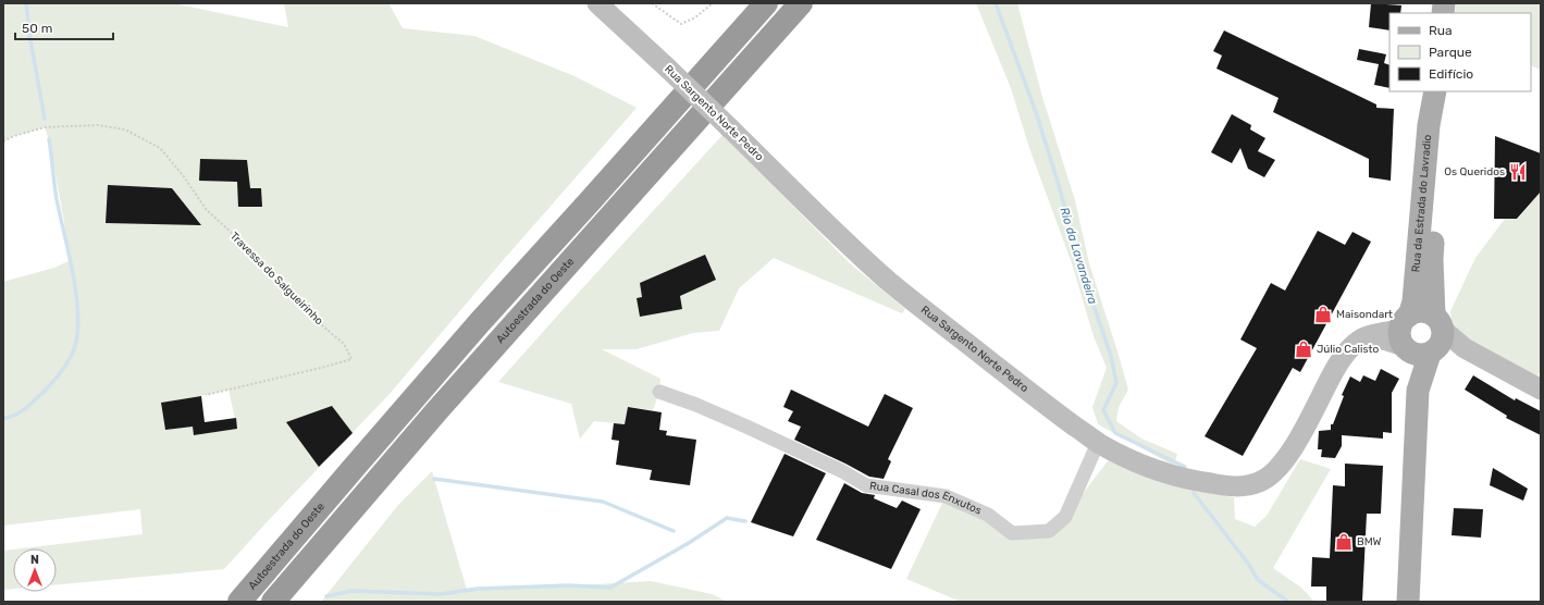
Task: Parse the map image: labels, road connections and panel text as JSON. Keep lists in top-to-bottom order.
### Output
{
  "streets": {
    "highway": ["Autoestrada do Oeste"],
    "main road": ["Rua da Estrada do Lavradio"],
    "street": ["Rua Sargento Norte Pedro", "Rua Casal dos Enxutos"],
    "path": ["Travessa do Salgueirinho"]
  },
  "crossings": [
    ["Rua Sargento Norte Pedro", "Rua da Estrada do Lavradio"],
    ["Rua Sargento Norte Pedro", "Rua Casal dos Enxutos"]
  ],
  "water": ["Rio da Lavandeira"],
  "places": {
    "restaurant": ["Os Queridos"],
    "shop": ["Maisondart", "Júlio Calisto", "BMW"]
  },
  "legend": ["Rua", "Parque", "Edifício"],
  "scale_bar": "50 m",
  "north": "top"
}
